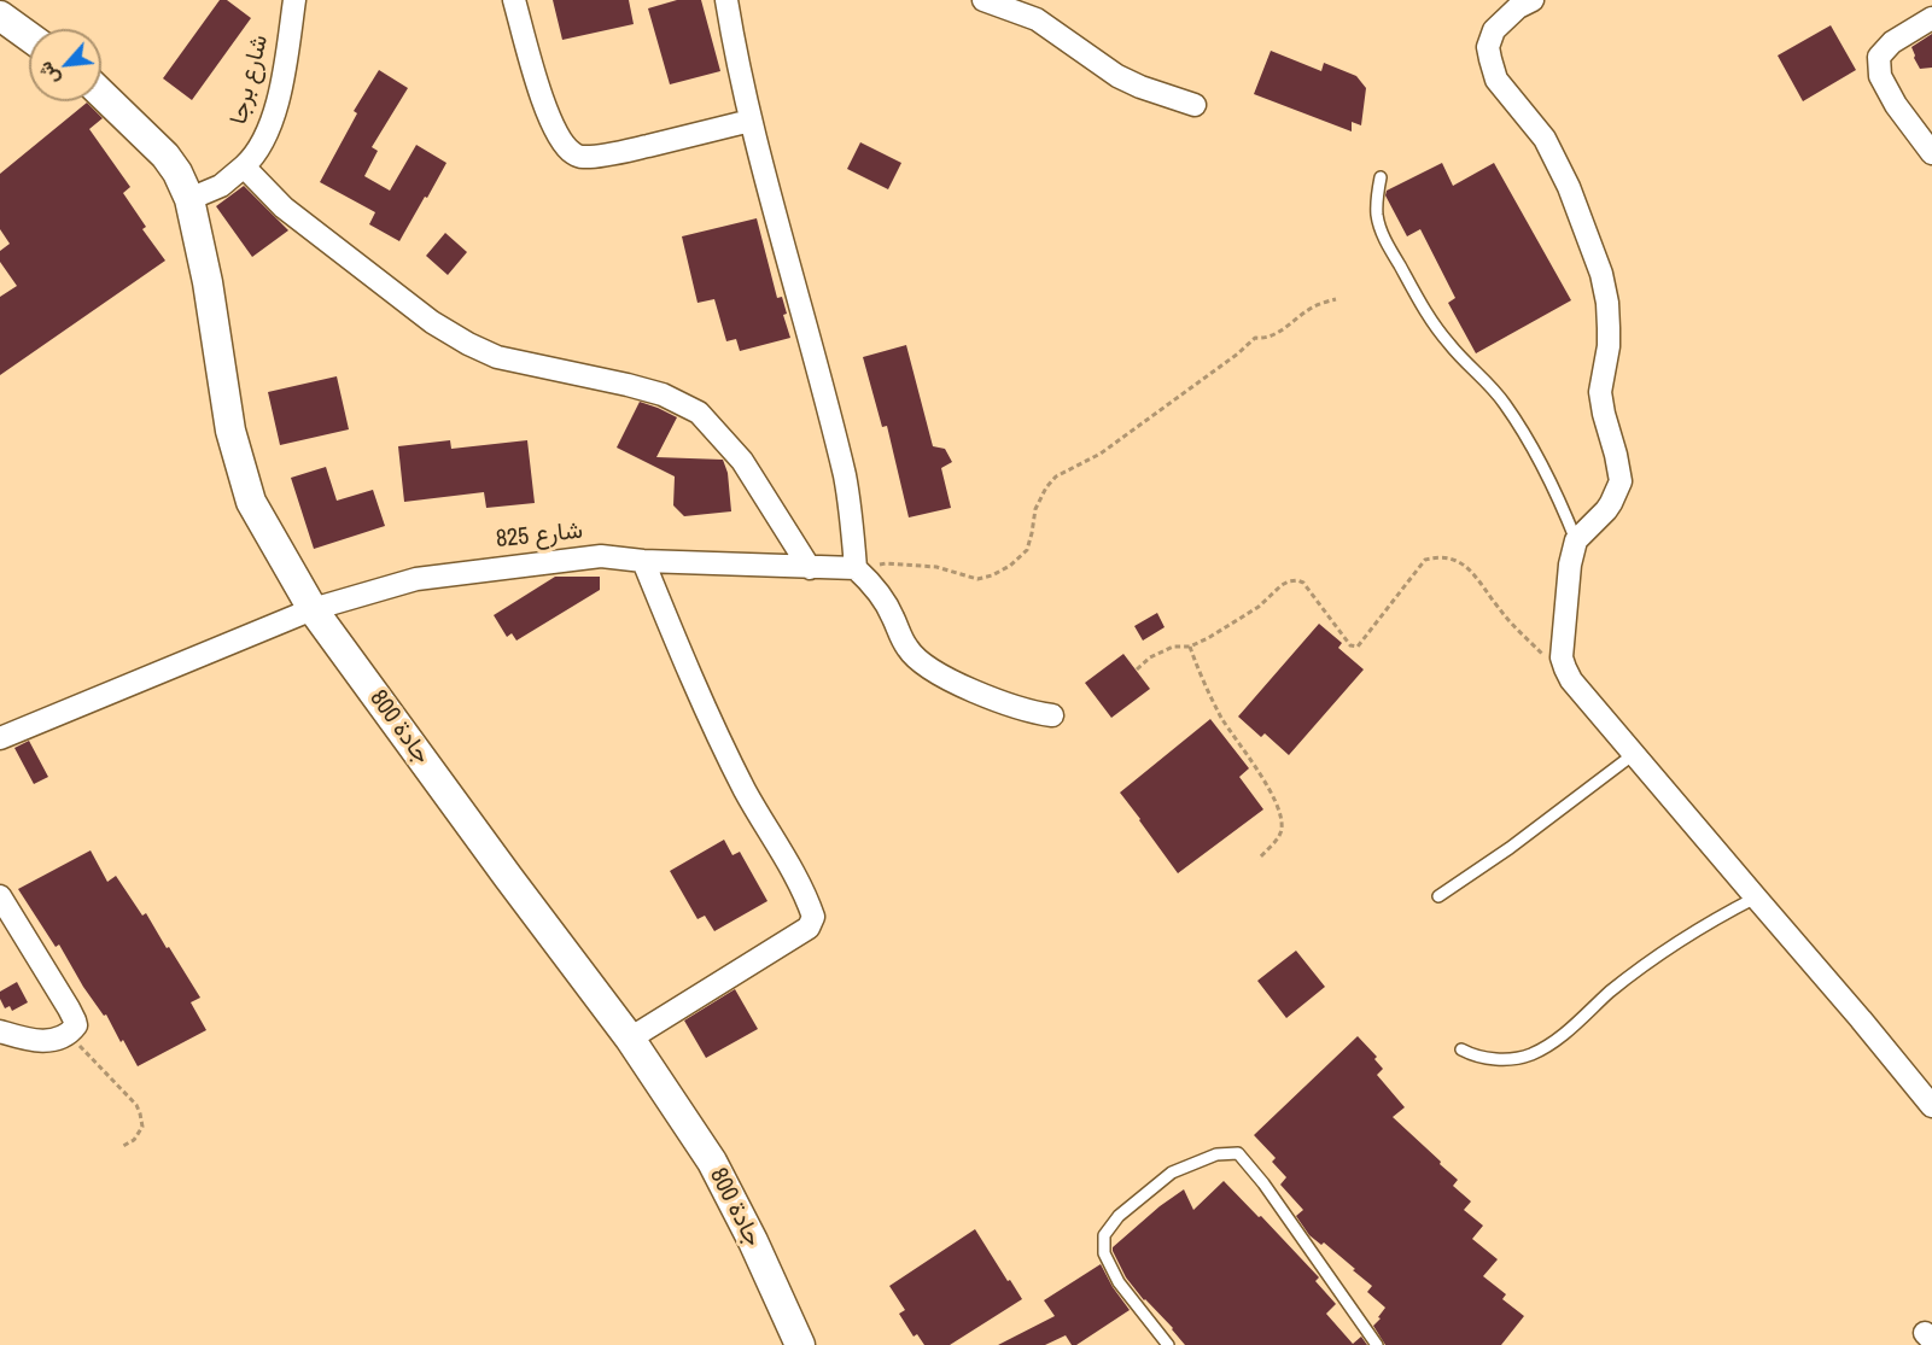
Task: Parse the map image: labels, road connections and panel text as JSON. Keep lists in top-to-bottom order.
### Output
{
  "streets": {
    "main road": ["جادة 800"],
    "street": ["شارع برجا", "شارع 825"]
  },
  "crossings": [
    ["شارع برجا", "جادة 800"],
    ["شارع 825", "جادة 800"]
  ],
  "north": "bottom left"
}
